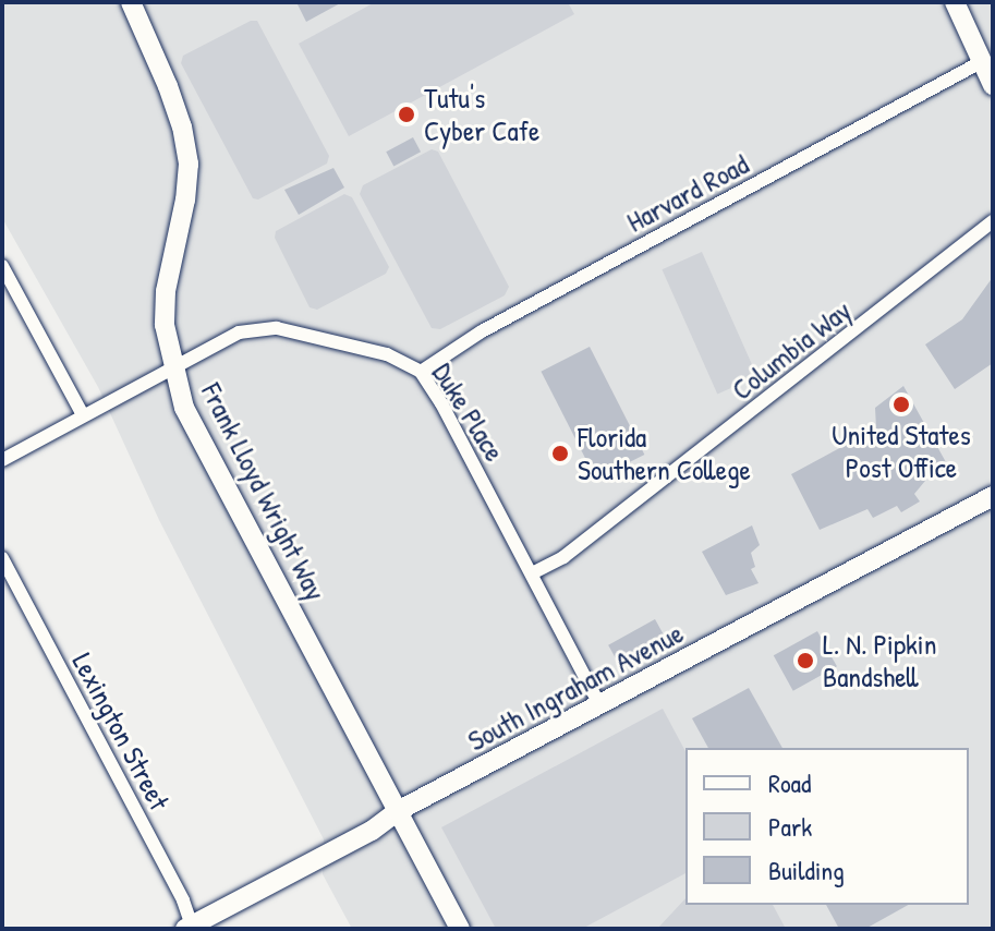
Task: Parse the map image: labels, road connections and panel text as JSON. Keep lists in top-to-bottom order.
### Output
{
  "streets": {
    "street": [
      "Harvard Road",
      "Columbia Way",
      "Duke Place",
      "Frank Lloyd Wright Way",
      "South Ingraham Avenue",
      "Lexington Street"
    ]
  },
  "crossings": [
    ["Harvard Road", "Duke Place"],
    ["Columbia Way", "Duke Place"],
    ["Duke Place", "Frank Lloyd Wright Way"],
    ["Duke Place", "South Ingraham Avenue"],
    ["Frank Lloyd Wright Way", "South Ingraham Avenue"],
    ["South Ingraham Avenue", "Lexington Street"]
  ],
  "places": [
    "Tutu's Cyber Cafe",
    "United States Post Office",
    "Florida Southern College",
    "L. N. Pipkin Bandshell"
  ],
  "legend": ["Road", "Park", "Building"]
}
